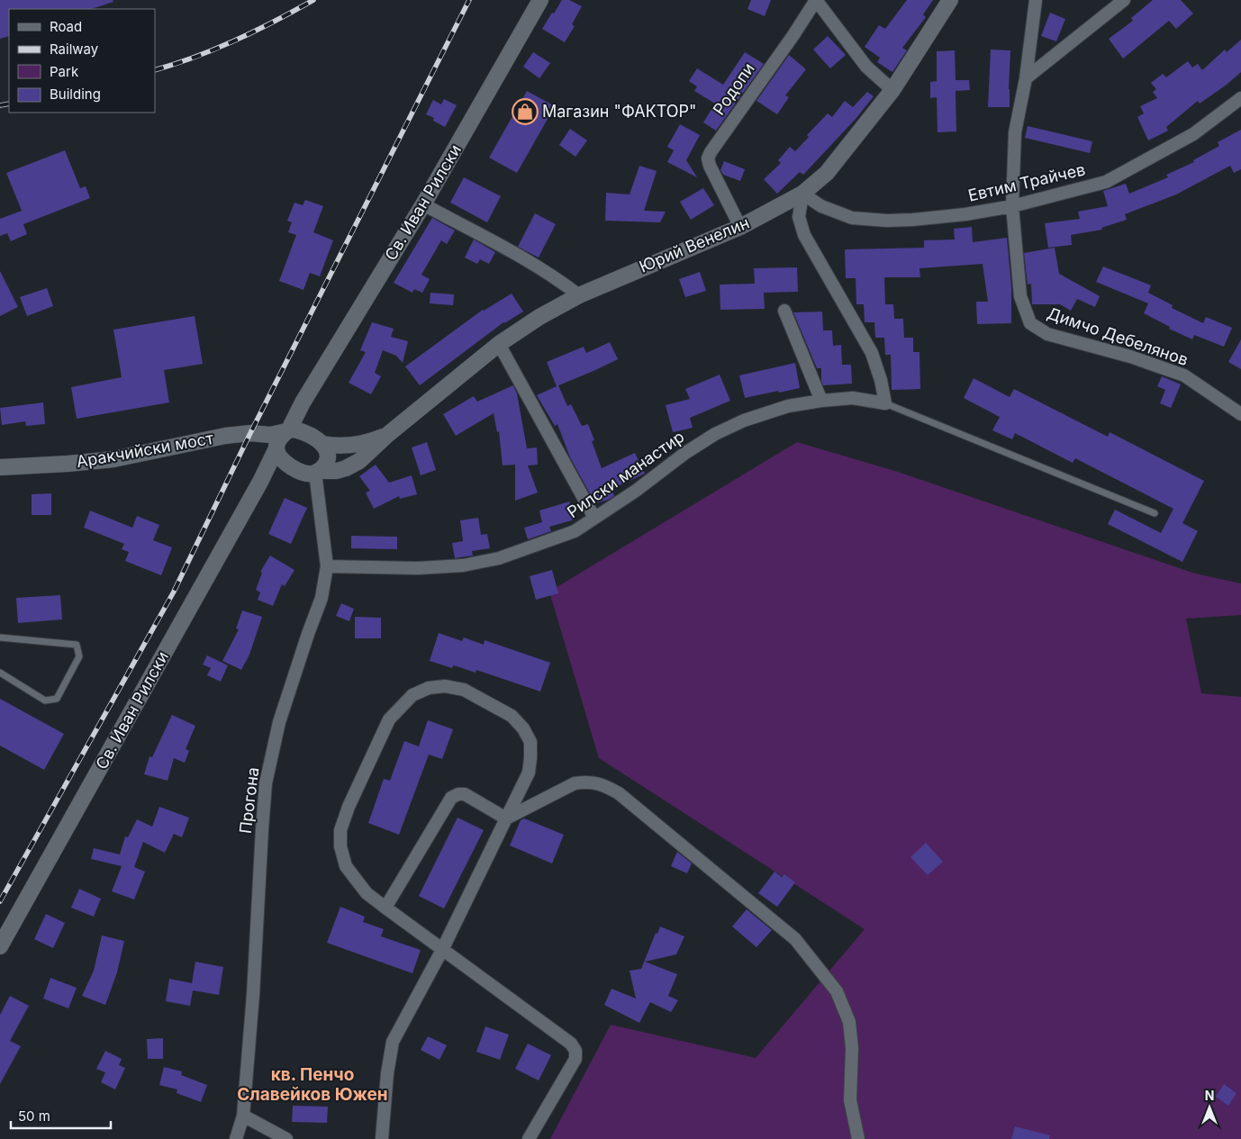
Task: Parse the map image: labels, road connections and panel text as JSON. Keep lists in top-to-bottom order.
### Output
{
  "streets": {
    "street": [
      "Родопи",
      "Евтим Трайчев",
      "Св. Иван Рилски",
      "Юрий Венелин",
      "Димчо Дебелянов",
      "Аракчийски мост",
      "Рилски манастир",
      "Прогона"
    ]
  },
  "crossings": [
    ["Родопи", "Юрий Венелин"],
    ["Евтим Трайчев", "Юрий Венелин"],
    ["Евтим Трайчев", "Димчо Дебелянов"],
    ["Св. Иван Рилски", "Юрий Венелин"],
    ["Св. Иван Рилски", "Аракчийски мост"],
    ["Юрий Венелин", "Аракчийски мост"],
    ["Юрий Венелин", "Прогона"],
    ["Рилски манастир", "Прогона"]
  ],
  "districts": ["кв. Пенчо Славейков Южен"],
  "places": {
    "shop": ["Магазин \"ФАКТОР\""]
  },
  "legend": [
    "Road",
    "Railway",
    "Park",
    "Building"
  ],
  "scale_bar": "50 m",
  "north": "top"
}
